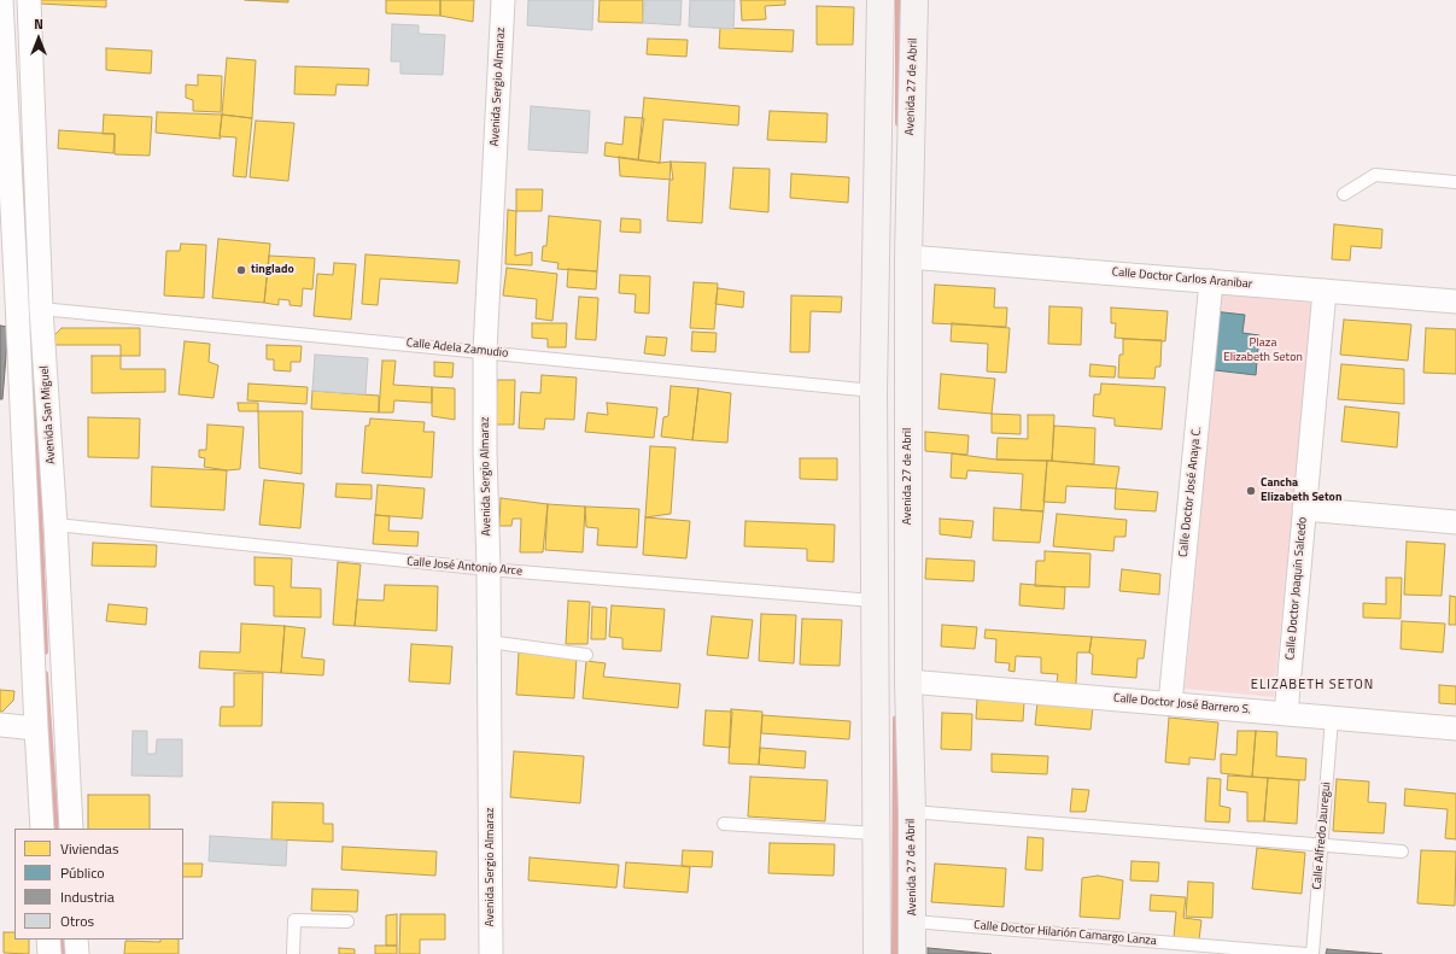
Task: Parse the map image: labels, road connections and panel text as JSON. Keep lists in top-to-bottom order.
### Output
{
  "streets": {
    "street": [
      "Avenida Sergio Almaraz",
      "Avenida 27 de Abril",
      "Calle Doctor Carlos Aranibar",
      "Avenida San Miguel",
      "Calle Doctor José Anaya C.",
      "Calle Doctor Joaquín Salcedo",
      "Calle Doctor José Barrero S."
    ],
    "lane": [
      "Calle Adela Zamudio",
      "Calle José Antonio Arce",
      "Calle Alfredo Jauregui",
      "Calle Doctor Hilarión Camargo Lanza"
    ]
  },
  "crossings": [
    ["Avenida Sergio Almaraz", "Calle Adela Zamudio"],
    ["Avenida Sergio Almaraz", "Calle José Antonio Arce"],
    ["Avenida 27 de Abril", "Calle Doctor Carlos Aranibar"],
    ["Avenida 27 de Abril", "Calle Doctor José Barrero S."],
    ["Avenida 27 de Abril", "Calle Doctor Hilarión Camargo Lanza"],
    ["Calle Doctor Carlos Aranibar", "Calle Doctor José Anaya C."],
    ["Calle Doctor Carlos Aranibar", "Calle Doctor Joaquín Salcedo"],
    ["Calle Adela Zamudio", "Avenida San Miguel"],
    ["Avenida San Miguel", "Calle José Antonio Arce"],
    ["Calle Doctor José Anaya C.", "Calle Doctor José Barrero S."],
    ["Calle Doctor Joaquín Salcedo", "Calle Doctor José Barrero S."],
    ["Calle Doctor José Barrero S.", "Calle Alfredo Jauregui"]
  ],
  "districts": ["ELIZABETH SETON"],
  "parks": ["Plaza Elizabeth Seton"],
  "places": ["tinglado", "Cancha Elizabeth Seton"],
  "legend": [
    "Viviendas",
    "Público",
    "Industria",
    "Otros"
  ],
  "north": "top"
}
